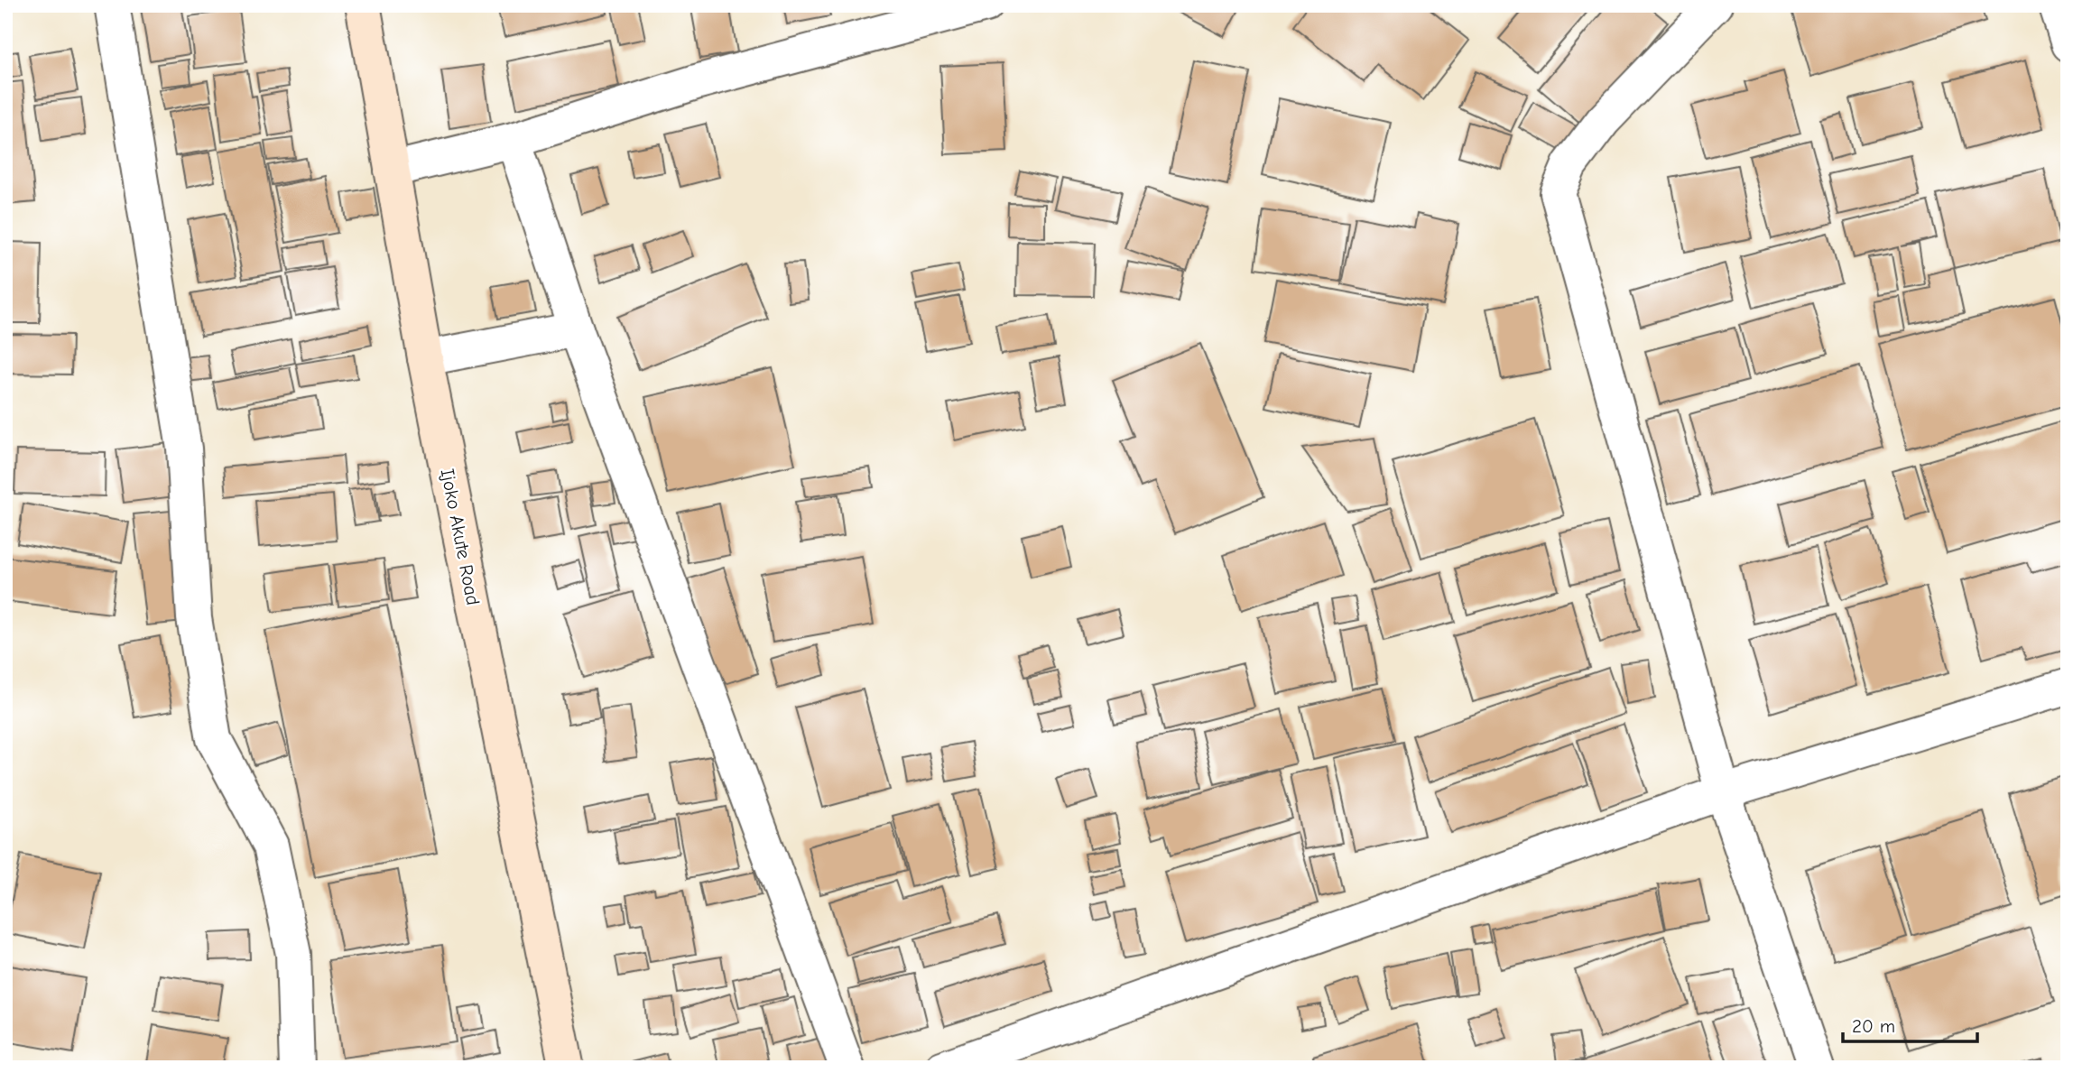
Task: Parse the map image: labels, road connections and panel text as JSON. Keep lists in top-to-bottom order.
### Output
{
  "streets": {
    "main road": ["Ijoko Akute Road"]
  },
  "scale_bar": "20 m"
}
